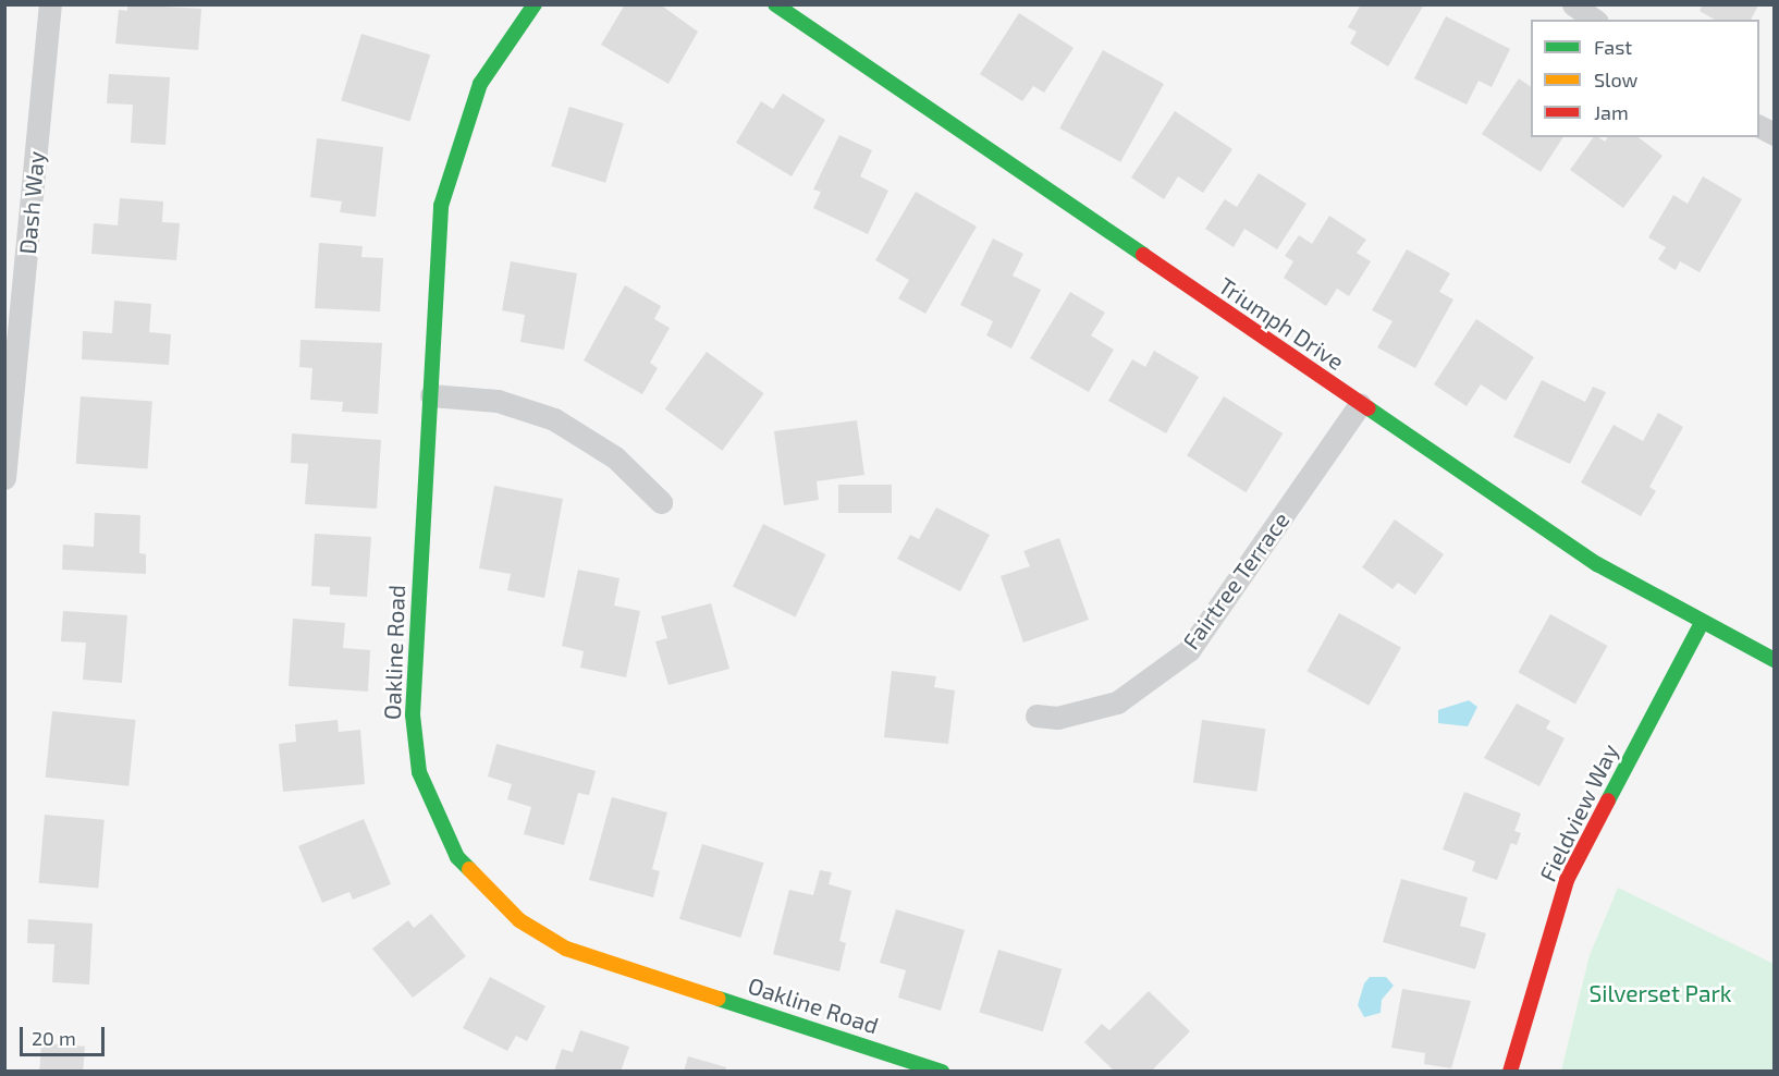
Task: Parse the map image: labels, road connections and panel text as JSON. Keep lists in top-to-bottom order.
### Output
{
  "streets": {
    "street": [
      "Dash Way",
      "Triumph Drive",
      "Fairtree Terrace",
      "Oakline Road",
      "Fieldview Way"
    ]
  },
  "crossings": [
    ["Triumph Drive", "Fairtree Terrace"],
    ["Triumph Drive", "Fieldview Way"]
  ],
  "parks": ["Silverset Park"],
  "legend": ["Fast", "Slow", "Jam"],
  "scale_bar": "20 m"
}
